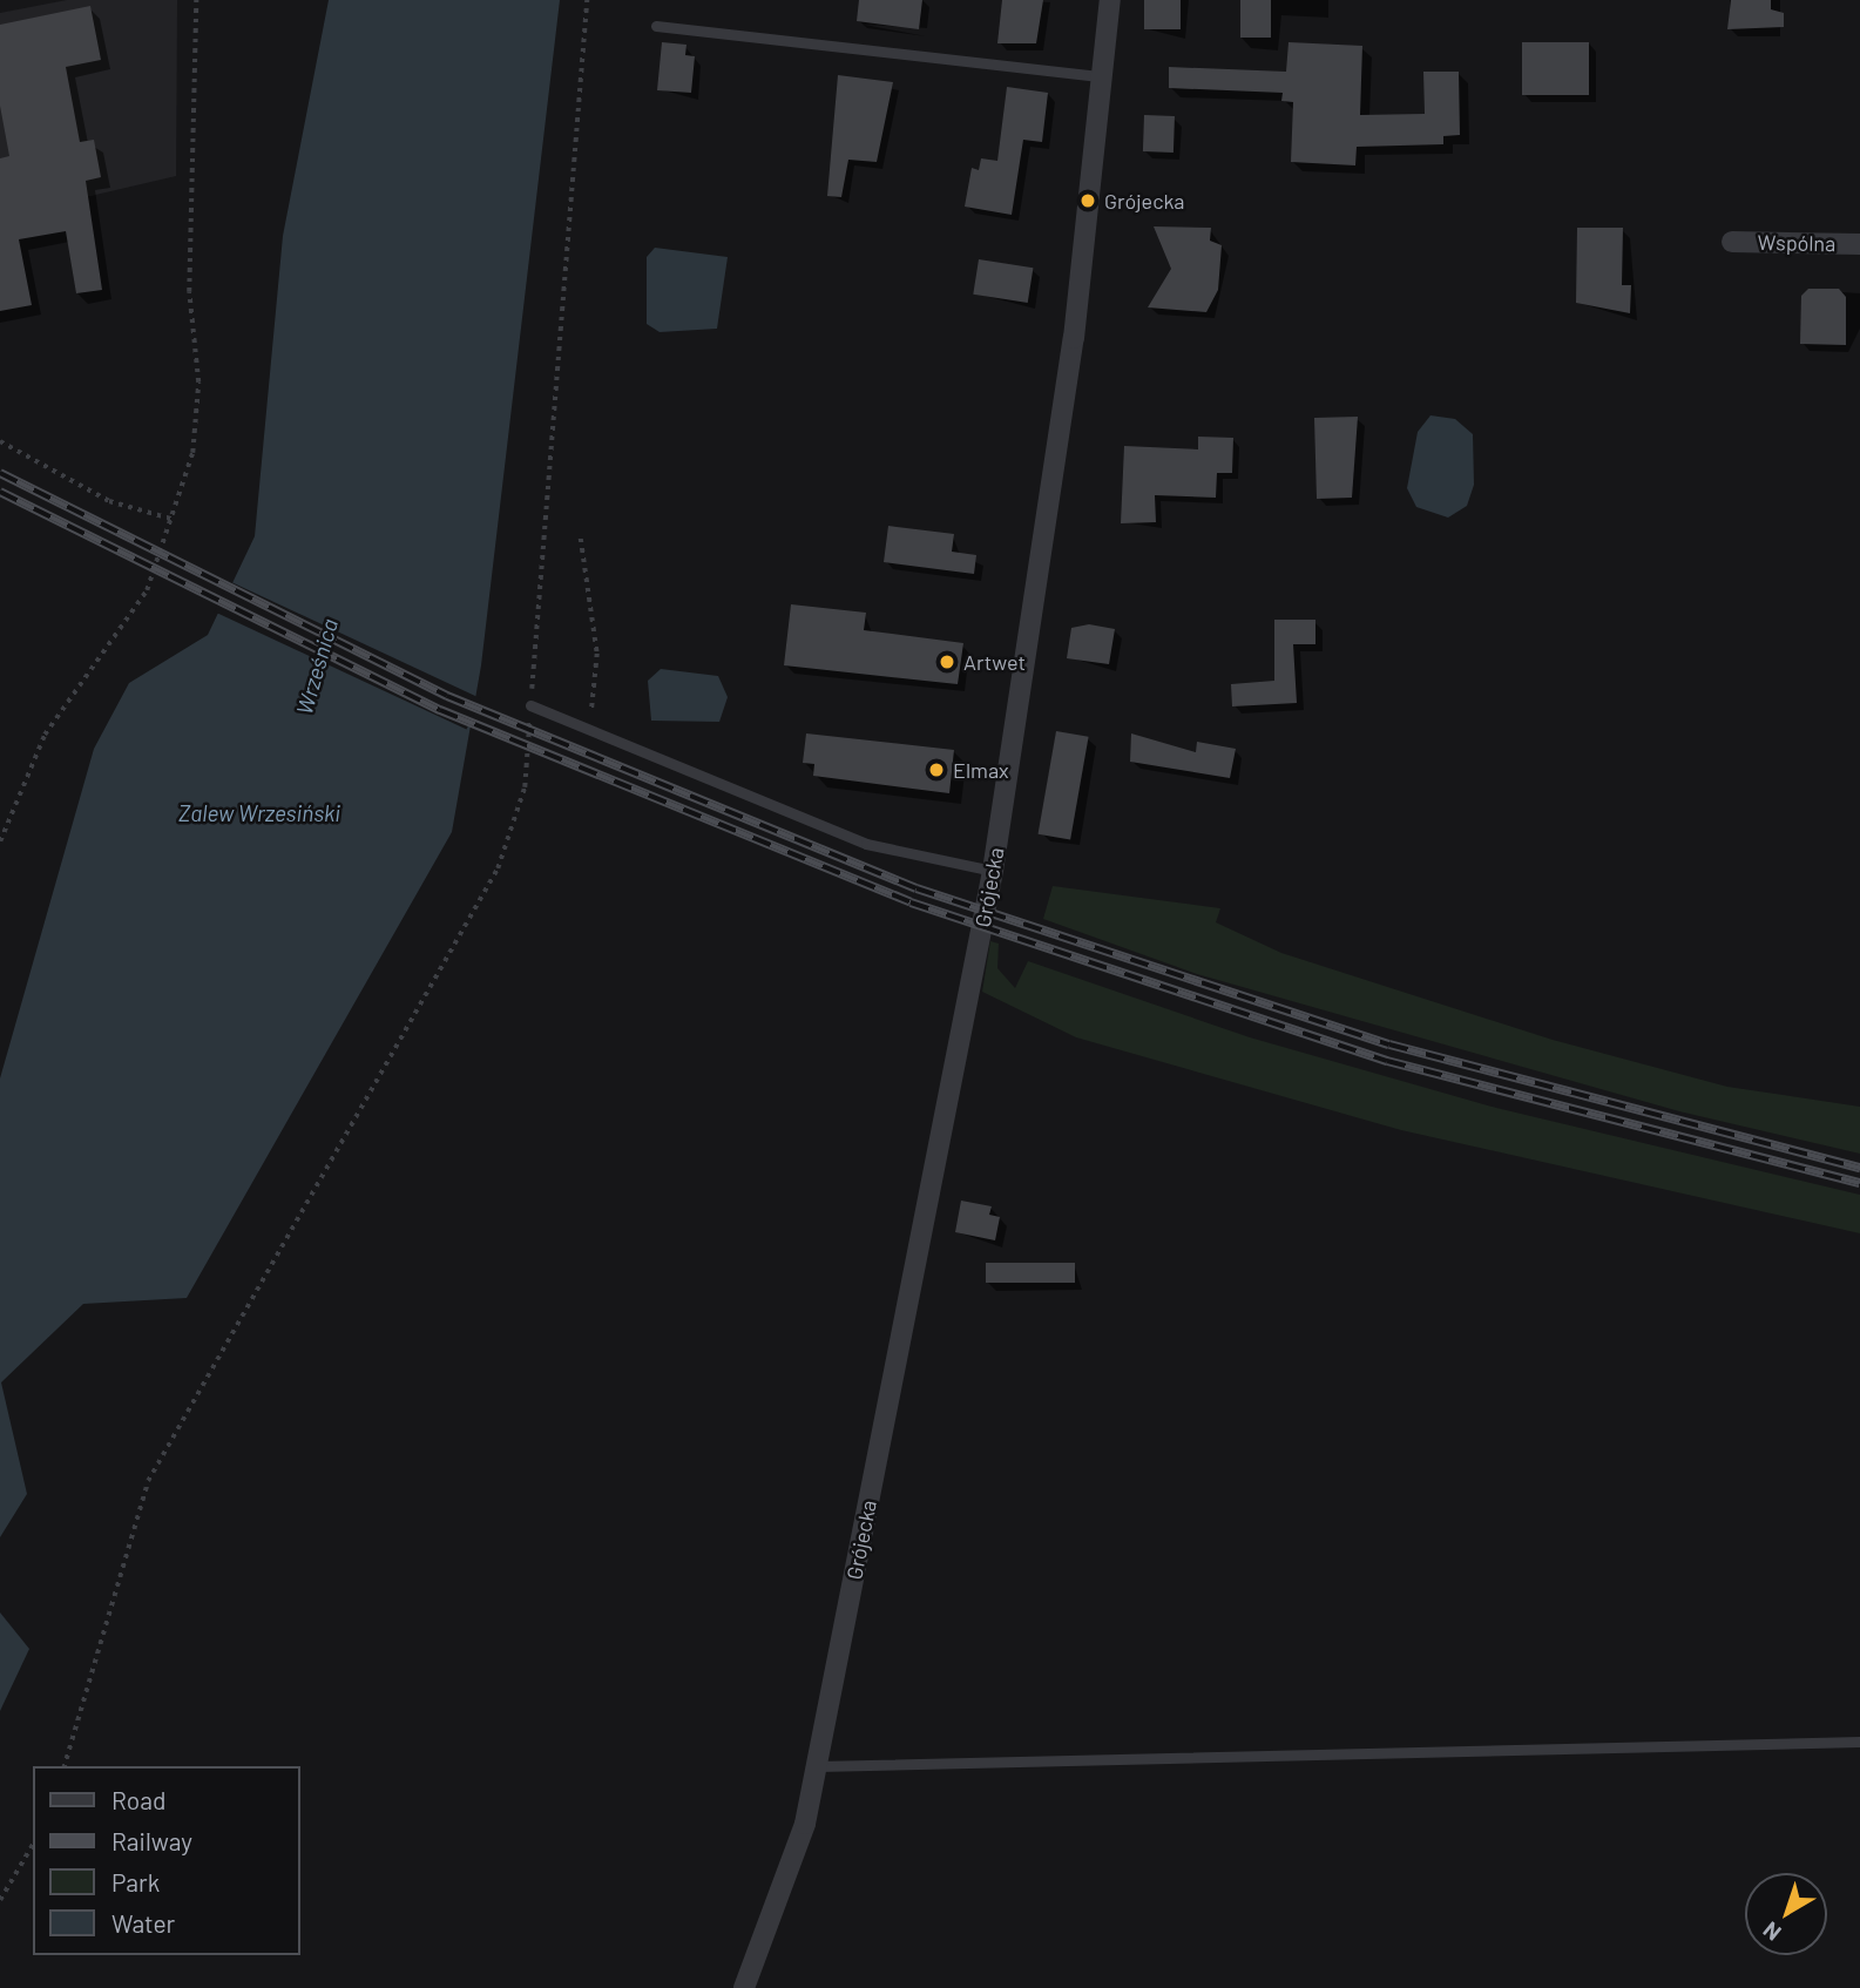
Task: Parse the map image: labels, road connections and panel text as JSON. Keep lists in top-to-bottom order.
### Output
{
  "streets": {
    "street": ["Wspólna", "Grójecka"]
  },
  "water": ["Wrześnica", "Zalew Wrzesiński"],
  "places": ["Grójecka", "Artwet", "Elmax"],
  "legend": [
    "Road",
    "Railway",
    "Park",
    "Water"
  ],
  "north": "bottom left"
}
